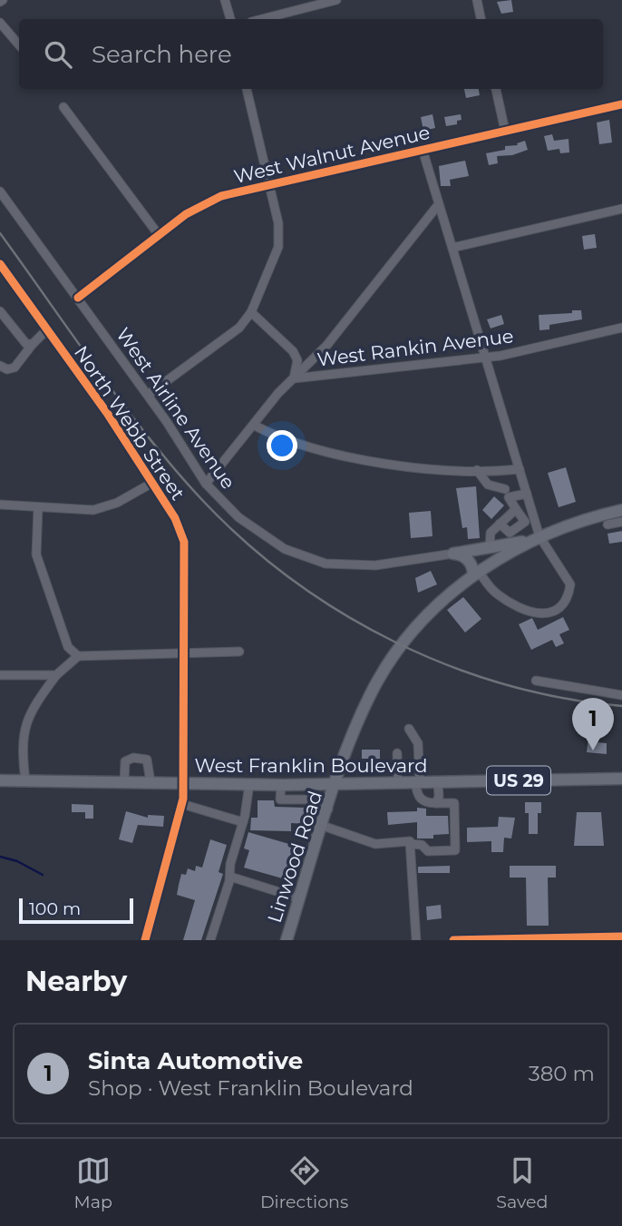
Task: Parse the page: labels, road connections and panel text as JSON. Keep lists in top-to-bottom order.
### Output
{
  "streets": {
    "main road": ["West Franklin Boulevard", "US 29", "Linwood Road"],
    "street": [
      "West Walnut Avenue",
      "West Rankin Avenue",
      "West Airline Avenue",
      "North Webb Street"
    ]
  },
  "crossings": [
    ["West Walnut Avenue", "West Airline Avenue"],
    ["North Webb Street", "West Franklin Boulevard"],
    ["West Franklin Boulevard", "Linwood Road"]
  ],
  "scale_bar": "100 m",
  "page": {
    "search": "Search here",
    "pins": "1",
    "scale": "100 m",
    "heading": "Nearby",
    "list": [
      {
        "mark": "1",
        "name": "Sinta Automotive",
        "note": "Shop · West Franklin Boulevard",
        "value": "380 m"
      }
    ],
    "nav": ["Map", "Directions", "Saved"]
  }
}
